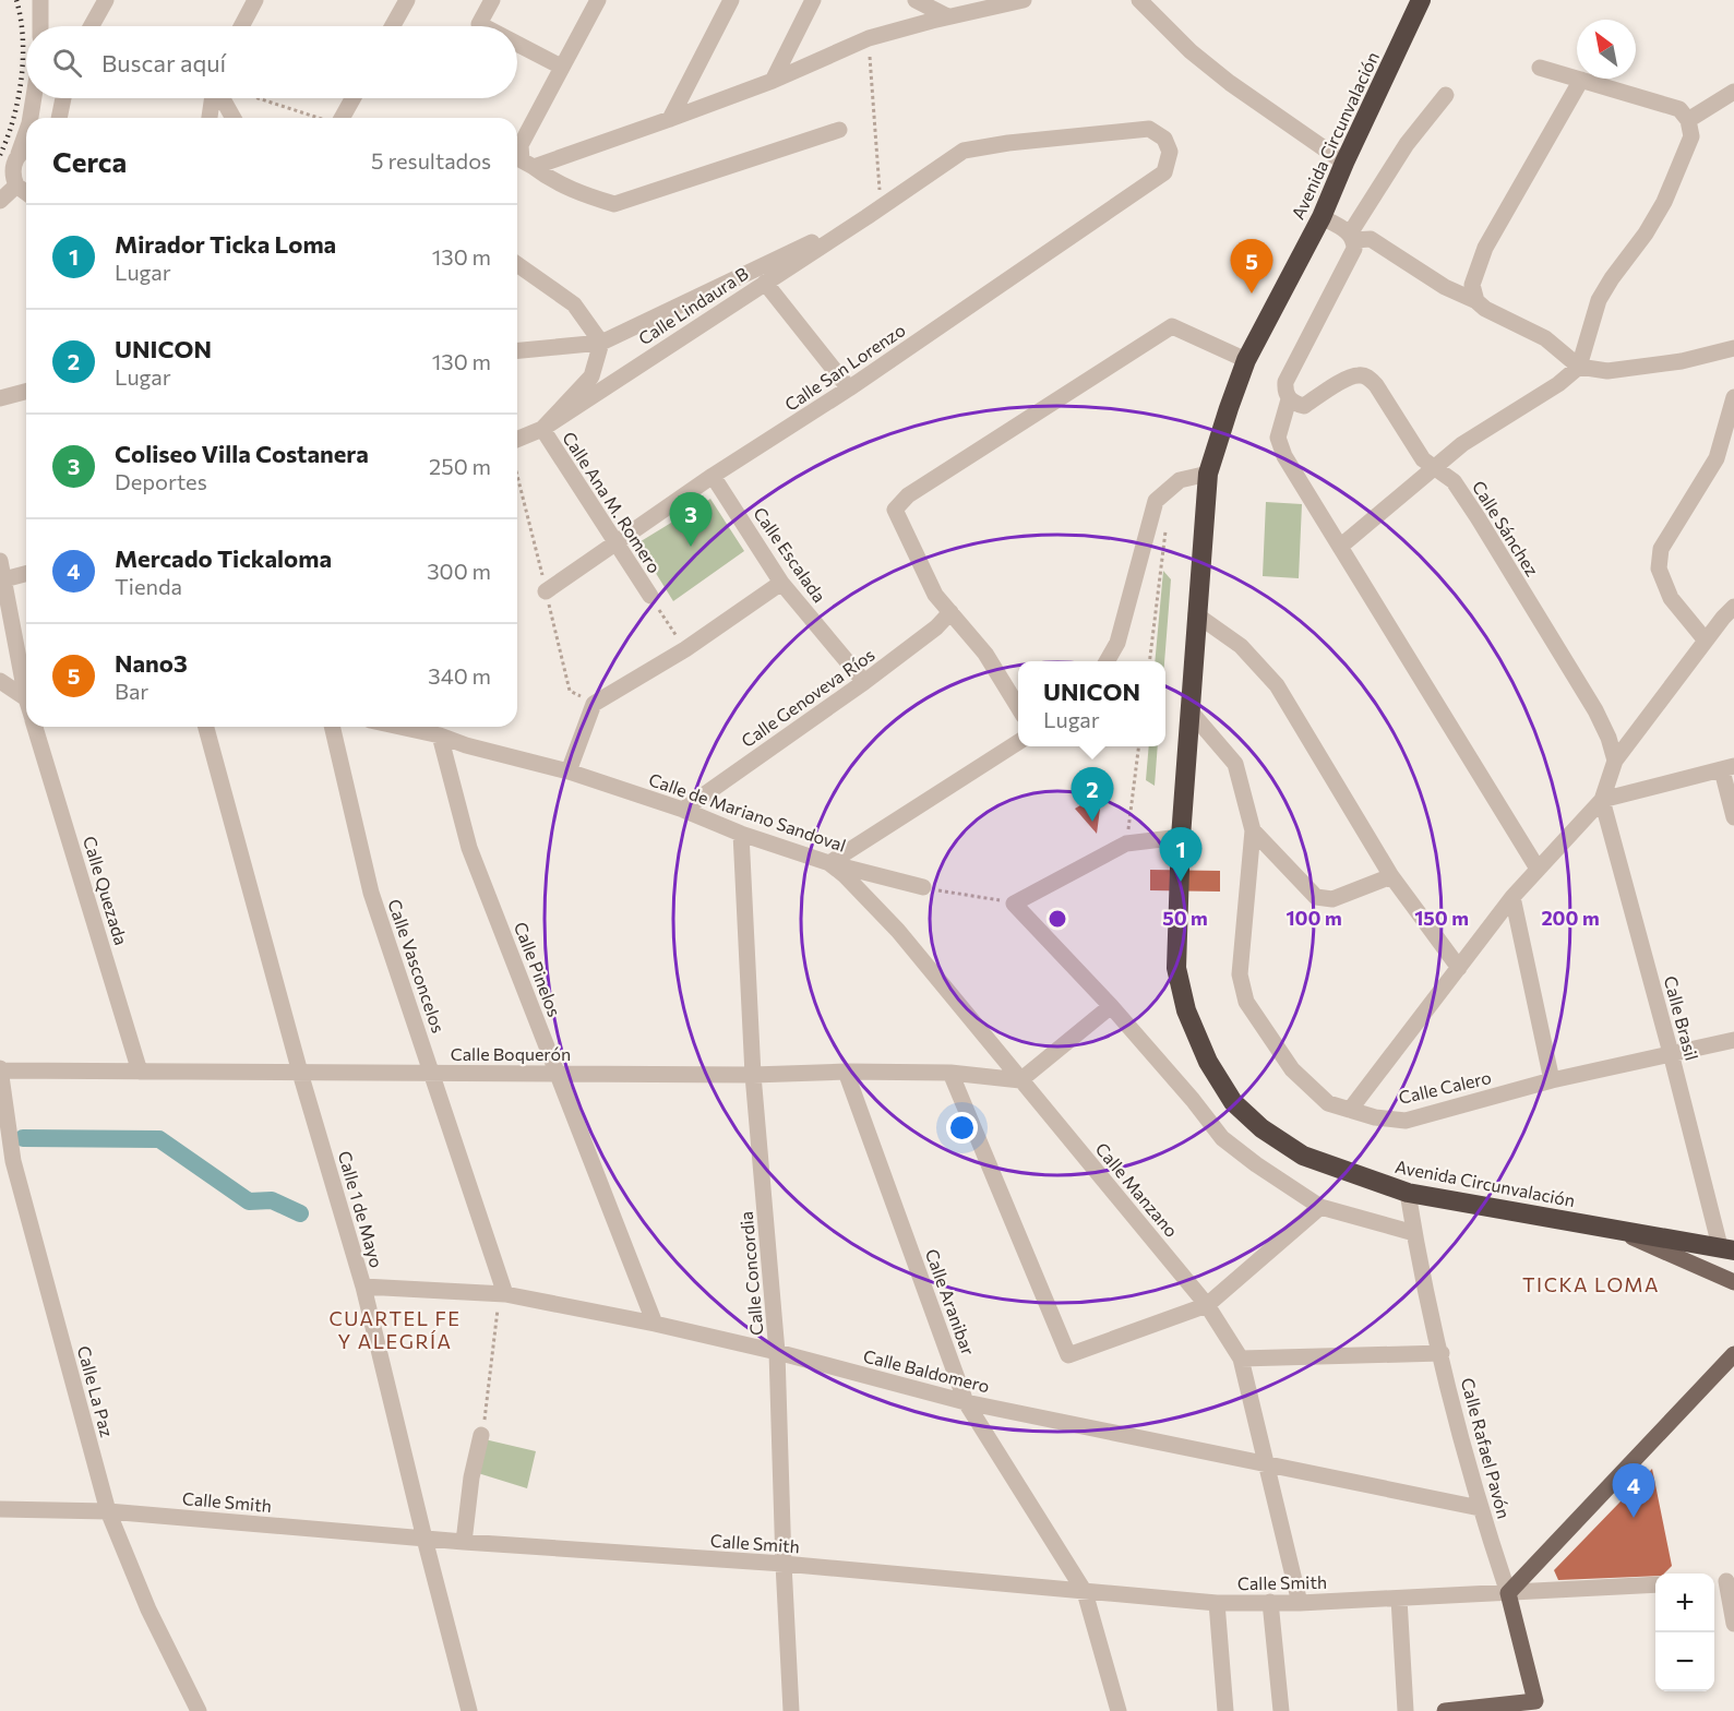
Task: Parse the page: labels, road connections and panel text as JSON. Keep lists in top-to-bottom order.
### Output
{
  "streets": {
    "highway": ["Avenida Circunvalación"],
    "main road": ["Calle Rafael Pavón"],
    "street": [
      "Calle Lindaura B",
      "Calle San Lorenzo",
      "Calle Ana M. Romero",
      "Calle Sánchez",
      "Calle Escalada",
      "Calle Genoveva Ríos",
      "Calle de Mariano Sandoval",
      "Calle Quezada",
      "Calle Vasconcelos",
      "Calle Pinelos",
      "Calle Brasil",
      "Calle Boquerón",
      "Calle Calero",
      "Calle Manzano",
      "Calle 1 de Mayo",
      "Calle Concordia",
      "Calle Aranibar",
      "Calle Baldomero",
      "Calle La Paz",
      "Calle Smith"
    ]
  },
  "crossings": [
    ["Avenida Circunvalación", "Calle Brasil"],
    ["Avenida Circunvalación", "Calle Calero"],
    ["Avenida Circunvalación", "Calle Rafael Pavón"],
    ["Calle Lindaura B", "Calle San Lorenzo"],
    ["Calle Lindaura B", "Calle Ana M. Romero"],
    ["Calle San Lorenzo", "Calle Ana M. Romero"],
    ["Calle San Lorenzo", "Calle Escalada"],
    ["Calle Escalada", "Calle Genoveva Ríos"],
    ["Calle Genoveva Ríos", "Calle de Mariano Sandoval"],
    ["Calle de Mariano Sandoval", "Calle Pinelos"],
    ["Calle de Mariano Sandoval", "Calle Manzano"],
    ["Calle de Mariano Sandoval", "Calle Concordia"],
    ["Calle Quezada", "Calle Boquerón"],
    ["Calle Vasconcelos", "Calle Boquerón"],
    ["Calle Vasconcelos", "Calle Baldomero"],
    ["Calle Pinelos", "Calle Boquerón"],
    ["Calle Pinelos", "Calle Baldomero"],
    ["Calle Brasil", "Calle Calero"],
    ["Calle Boquerón", "Calle Manzano"],
    ["Calle Boquerón", "Calle 1 de Mayo"],
    ["Calle Boquerón", "Calle Concordia"],
    ["Calle Boquerón", "Calle Aranibar"],
    ["Calle Boquerón", "Calle La Paz"],
    ["Calle Manzano", "Calle Baldomero"],
    ["Calle Manzano", "Calle Smith"],
    ["Calle 1 de Mayo", "Calle Baldomero"],
    ["Calle 1 de Mayo", "Calle Smith"],
    ["Calle Concordia", "Calle Baldomero"],
    ["Calle Concordia", "Calle Smith"],
    ["Calle Aranibar", "Calle Baldomero"],
    ["Calle Aranibar", "Calle Smith"],
    ["Calle Baldomero", "Calle Rafael Pavón"],
    ["Calle La Paz", "Calle Smith"],
    ["Calle Rafael Pavón", "Calle Smith"]
  ],
  "districts": ["TICKA LOMA", "CUARTEL FE Y ALEGRÍA"],
  "north": "top left",
  "page": {
    "search": "Buscar aquí",
    "heading": ["Cerca", "5 resultados"],
    "list": [
      {
        "mark": "1",
        "name": "Mirador Ticka Loma",
        "note": "Lugar",
        "value": "130 m"
      },
      {
        "mark": "2",
        "name": "UNICON",
        "note": "Lugar",
        "value": "130 m"
      },
      {
        "mark": "3",
        "name": "Coliseo Villa Costanera",
        "note": "Deportes",
        "value": "250 m"
      },
      {
        "mark": "4",
        "name": "Mercado Tickaloma",
        "note": "Tienda",
        "value": "300 m"
      },
      {
        "mark": "5",
        "name": "Nano3",
        "note": "Bar",
        "value": "340 m"
      }
    ],
    "pins": [
      "5",
      "3",
      "2",
      "1",
      "4"
    ],
    "popup": ["UNICON", "Lugar"],
    "map_buttons": ["+", "−"]
  },
  "rings": [
    "50 m",
    "100 m",
    "150 m",
    "200 m"
  ]
}
